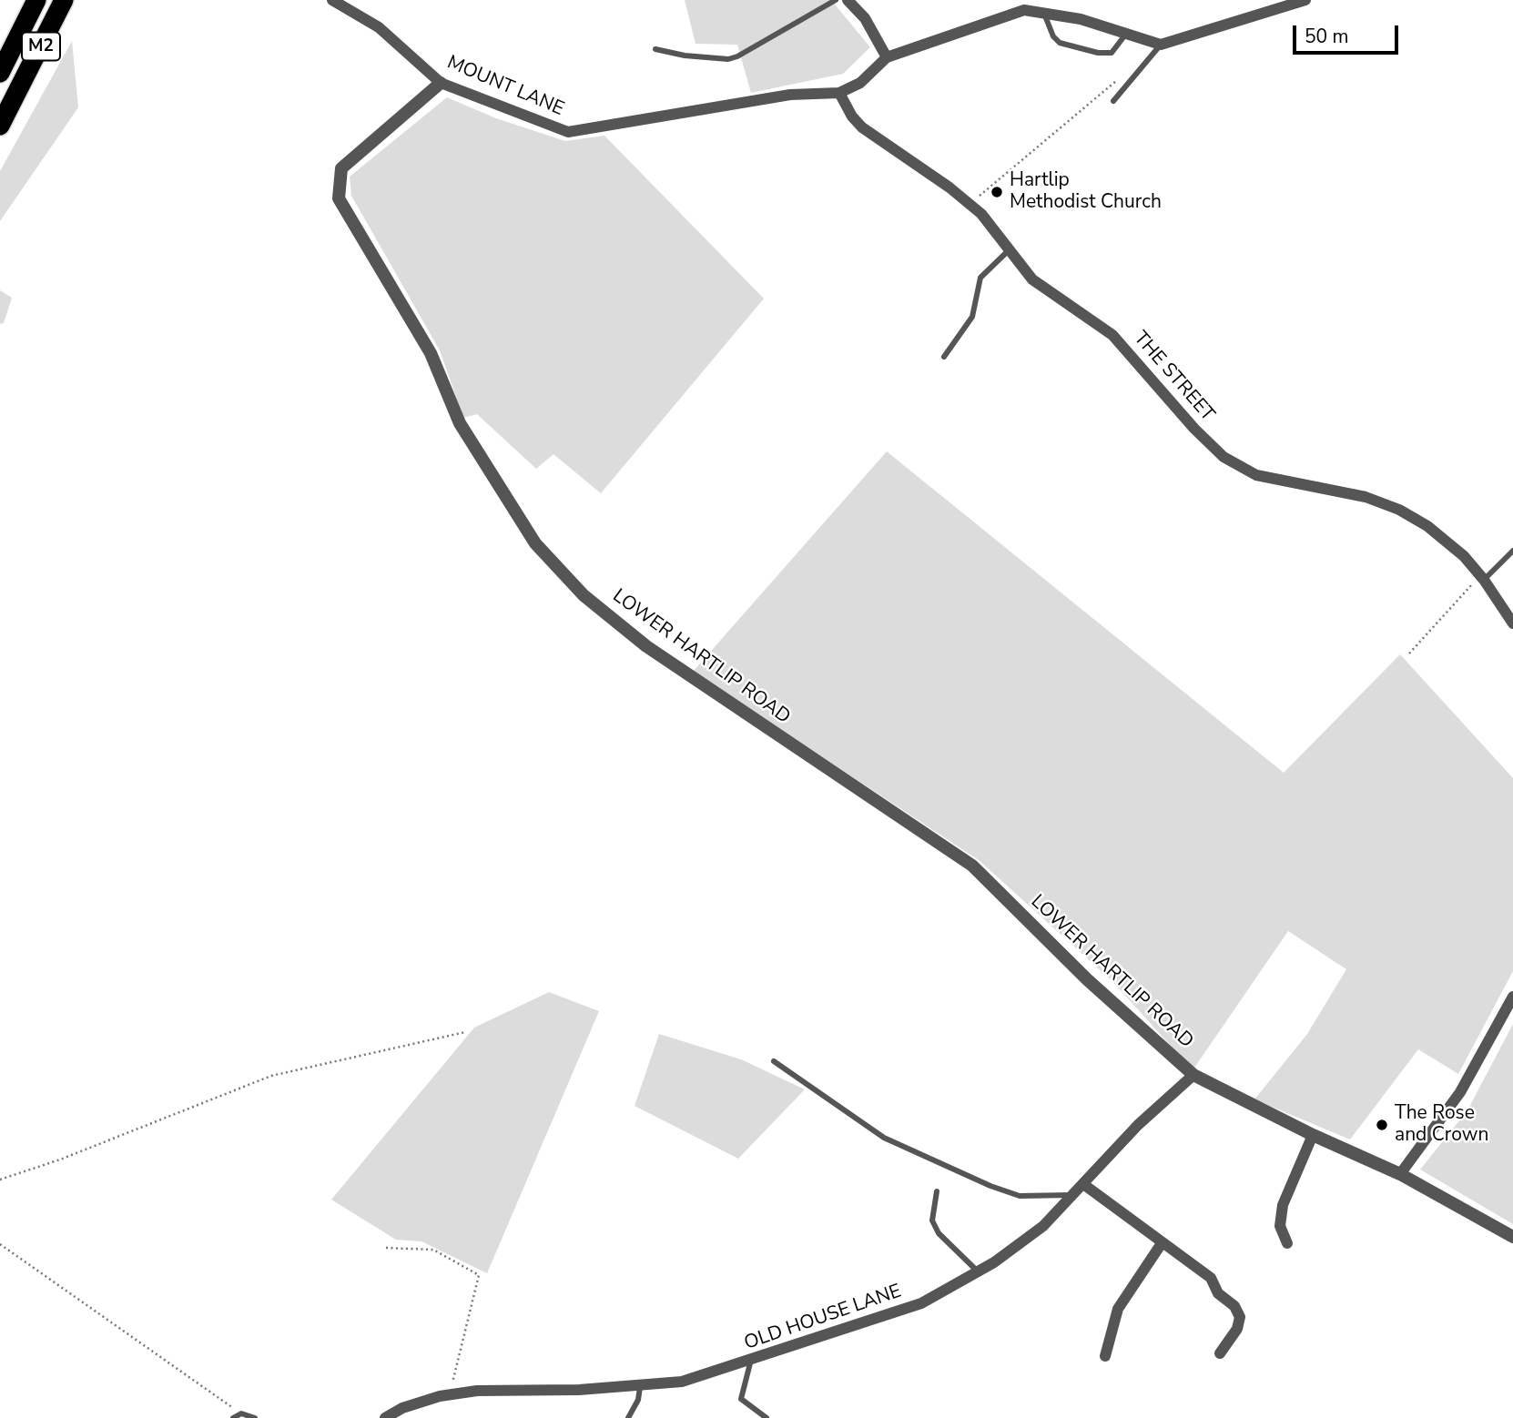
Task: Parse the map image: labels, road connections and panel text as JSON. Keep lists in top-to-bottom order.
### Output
{
  "streets": {
    "highway": ["M2"],
    "street": [
      "MOUNT LANE",
      "THE STREET",
      "LOWER HARTLIP ROAD",
      "OLD HOUSE LANE"
    ]
  },
  "crossings": [
    ["MOUNT LANE", "THE STREET"],
    ["MOUNT LANE", "LOWER HARTLIP ROAD"],
    ["LOWER HARTLIP ROAD", "OLD HOUSE LANE"]
  ],
  "places": ["Hartlip Methodist Church", "The Rose and Crown"],
  "scale_bar": "50 m"
}
